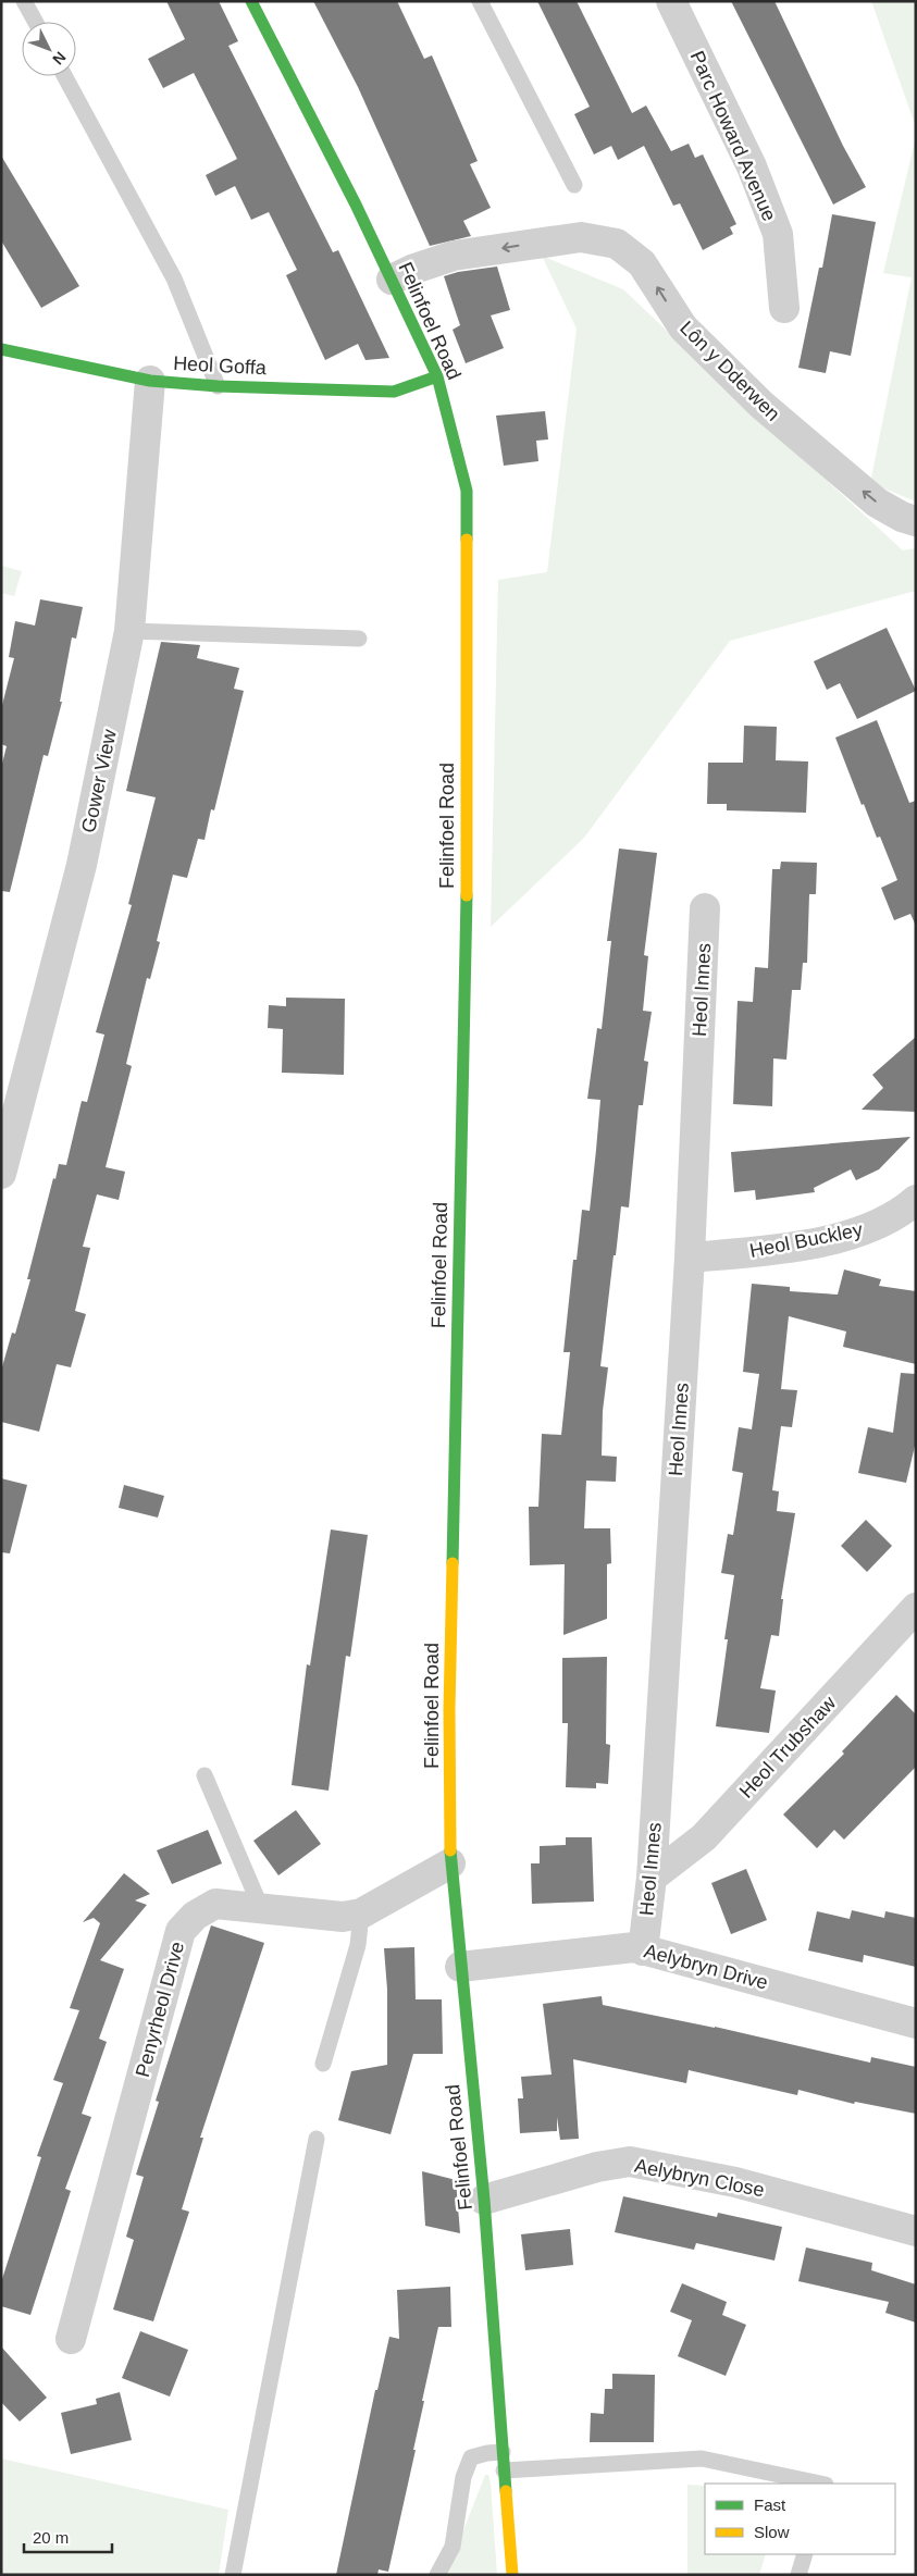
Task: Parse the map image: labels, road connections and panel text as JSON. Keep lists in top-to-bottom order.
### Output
{
  "streets": {
    "main road": ["Felinfoel Road", "Heol Goffa"],
    "street": [
      "Parc Howard Avenue",
      "Lôn y Dderwen",
      "Gower View",
      "Heol Innes",
      "Heol Buckley",
      "Heol Trubshaw",
      "Aelybryn Drive",
      "Penyrheol Drive",
      "Aelybryn Close"
    ]
  },
  "crossings": [
    ["Felinfoel Road", "Heol Goffa"],
    ["Felinfoel Road", "Lôn y Dderwen"],
    ["Felinfoel Road", "Aelybryn Drive"],
    ["Felinfoel Road", "Penyrheol Drive"],
    ["Felinfoel Road", "Aelybryn Close"],
    ["Heol Goffa", "Gower View"],
    ["Heol Innes", "Heol Buckley"],
    ["Heol Innes", "Heol Trubshaw"],
    ["Heol Innes", "Aelybryn Drive"]
  ],
  "one_way": ["Lôn y Dderwen"],
  "legend": ["Fast", "Slow"],
  "scale_bar": "20 m",
  "north": "bottom right"
}
